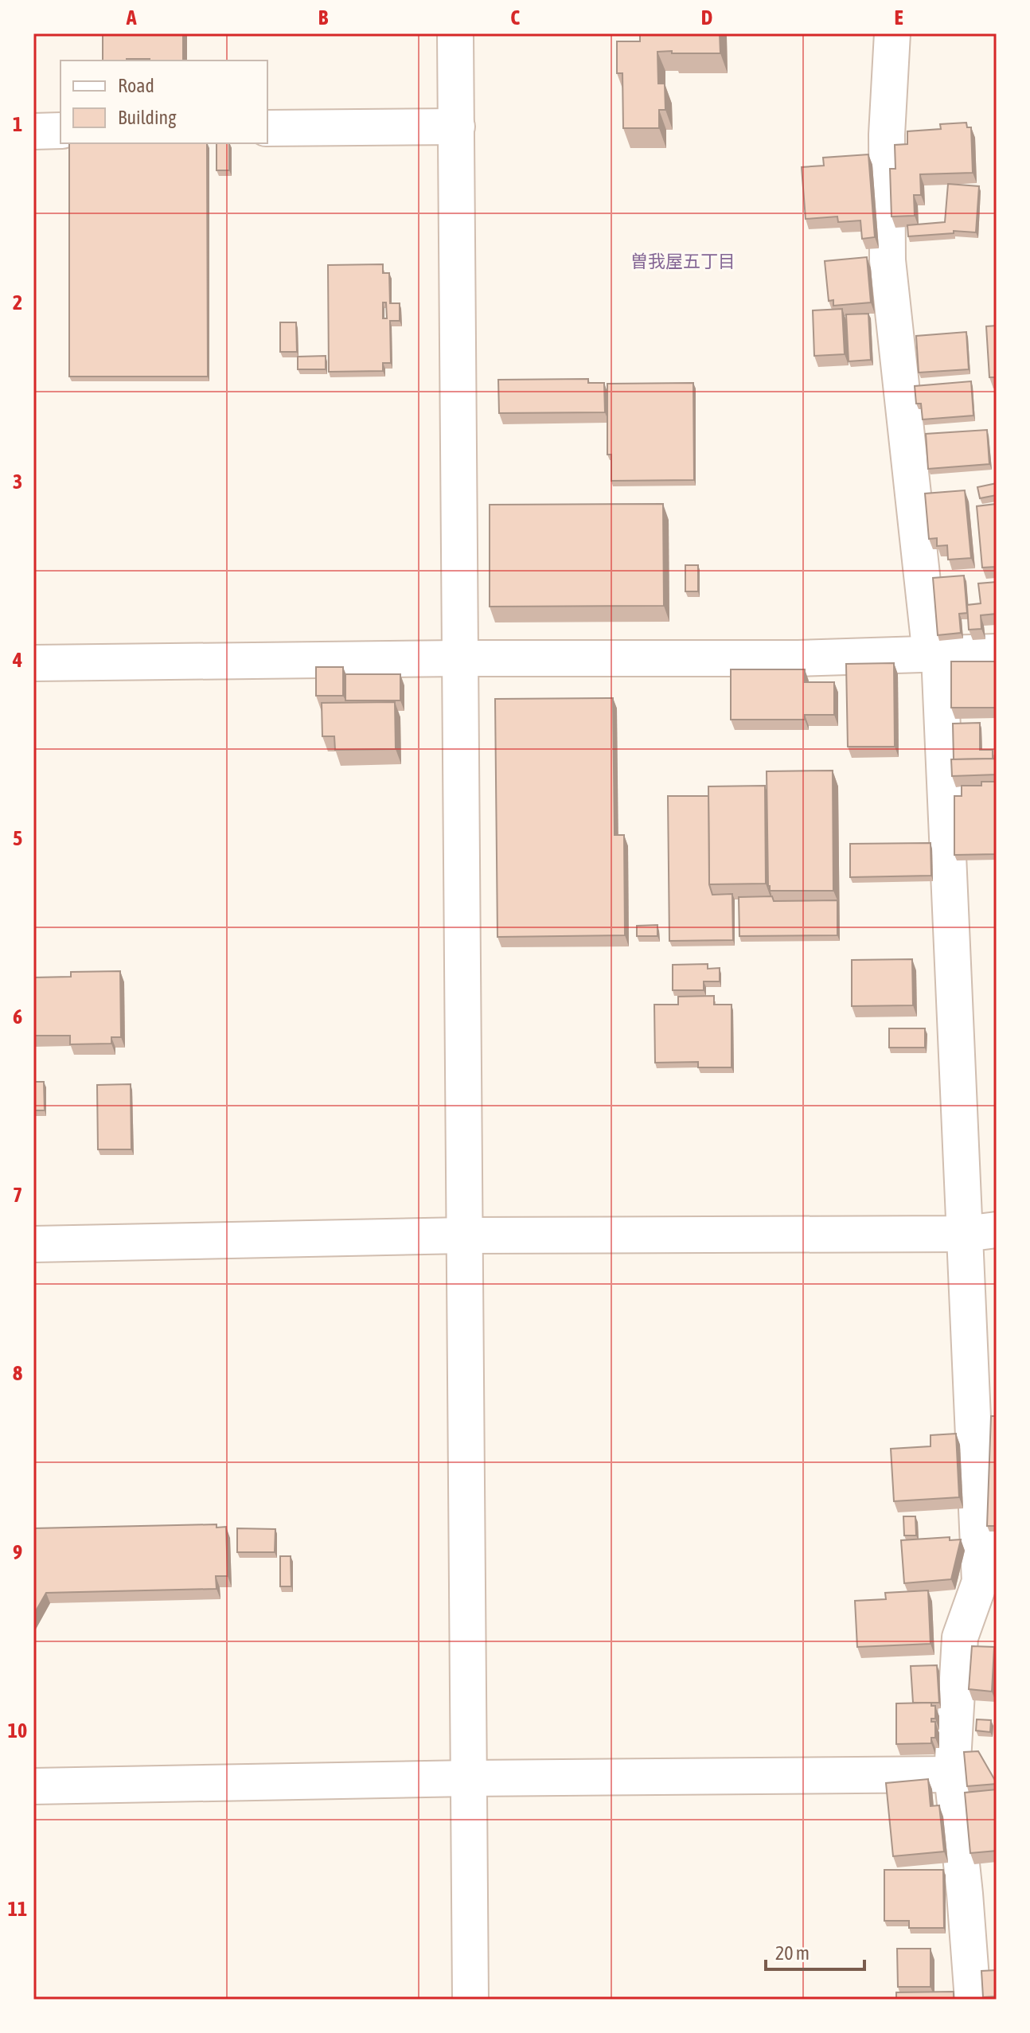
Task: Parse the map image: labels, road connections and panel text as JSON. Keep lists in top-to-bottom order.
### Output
{
  "districts": ["曽我屋五丁目"],
  "legend": ["Road", "Building"],
  "scale_bar": "20 m",
  "grid": {
    "columns": [
      "A",
      "B",
      "C",
      "D",
      "E"
    ],
    "rows": [
      "1",
      "2",
      "3",
      "4",
      "5",
      "6",
      "7",
      "8",
      "9",
      "10",
      "11"
    ]
  }
}
